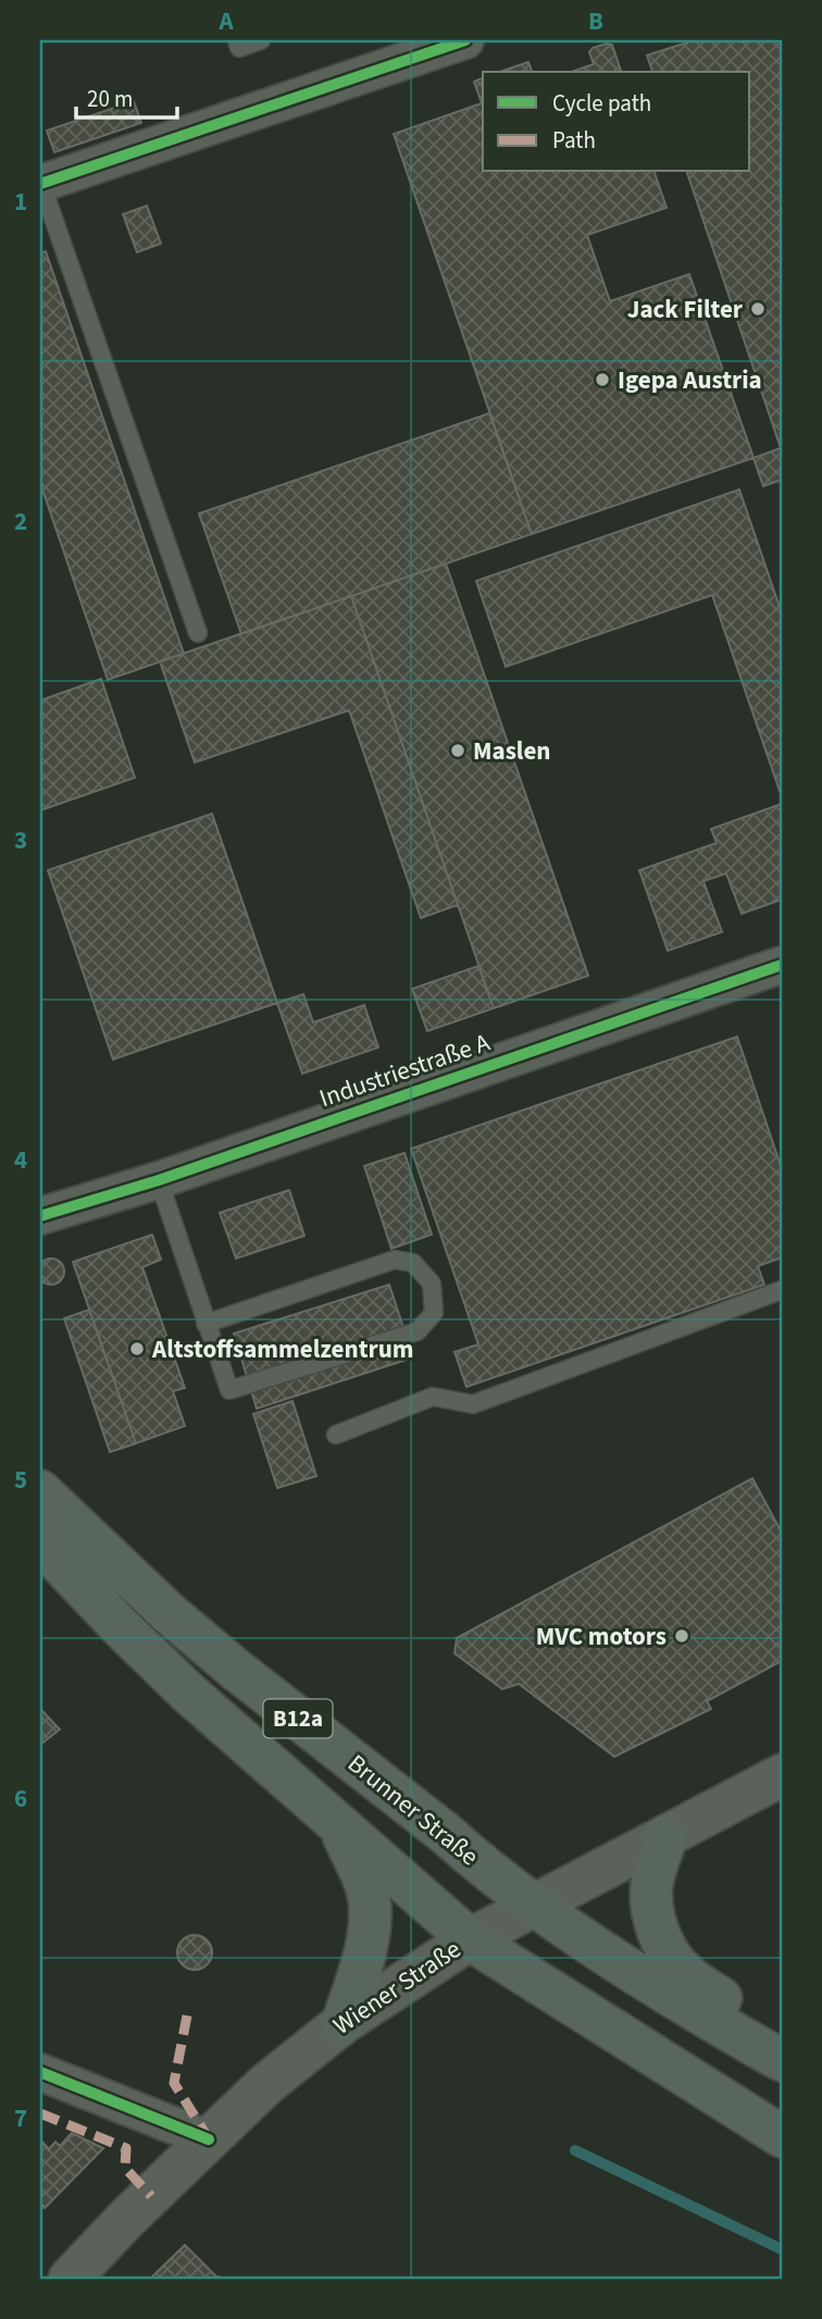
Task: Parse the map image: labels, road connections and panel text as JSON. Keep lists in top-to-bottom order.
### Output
{
  "streets": {
    "main road": ["B12a", "Brunner Straße", "Wiener Straße"],
    "street": ["Industriestraße A"]
  },
  "crossings": [
    ["B12a", "Wiener Straße"],
    ["Brunner Straße", "Wiener Straße"]
  ],
  "places": [
    "Jack Filter",
    "Igepa Austria",
    "Maslen",
    "Altstoffsammelzentrum",
    "MVC motors"
  ],
  "legend": ["Cycle path", "Path"],
  "scale_bar": "20 m",
  "grid": {
    "columns": ["A", "B"],
    "rows": [
      "1",
      "2",
      "3",
      "4",
      "5",
      "6",
      "7"
    ]
  }
}
